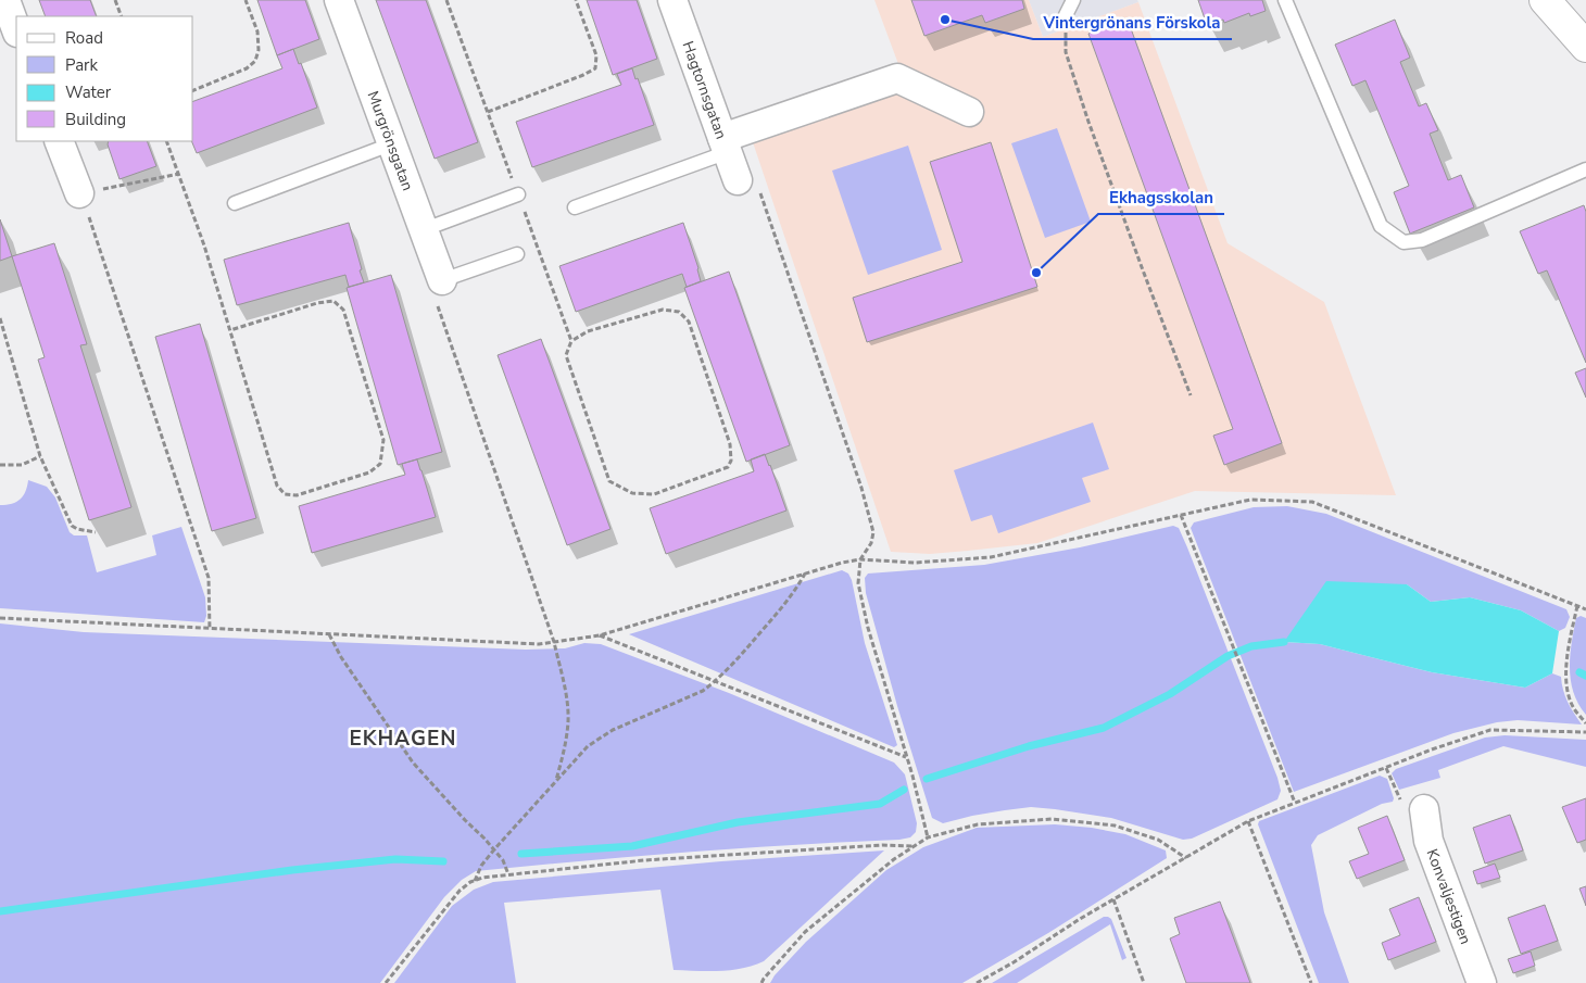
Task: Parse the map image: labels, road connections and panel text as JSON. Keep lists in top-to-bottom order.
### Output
{
  "streets": {
    "street": ["Hagtornsgatan", "Murgrönsgatan", "Konvaljestigen"]
  },
  "districts": ["EKHAGEN"],
  "places": ["Vintergrönans Förskola", "Ekhagsskolan"],
  "legend": [
    "Road",
    "Park",
    "Water",
    "Building"
  ]
}
